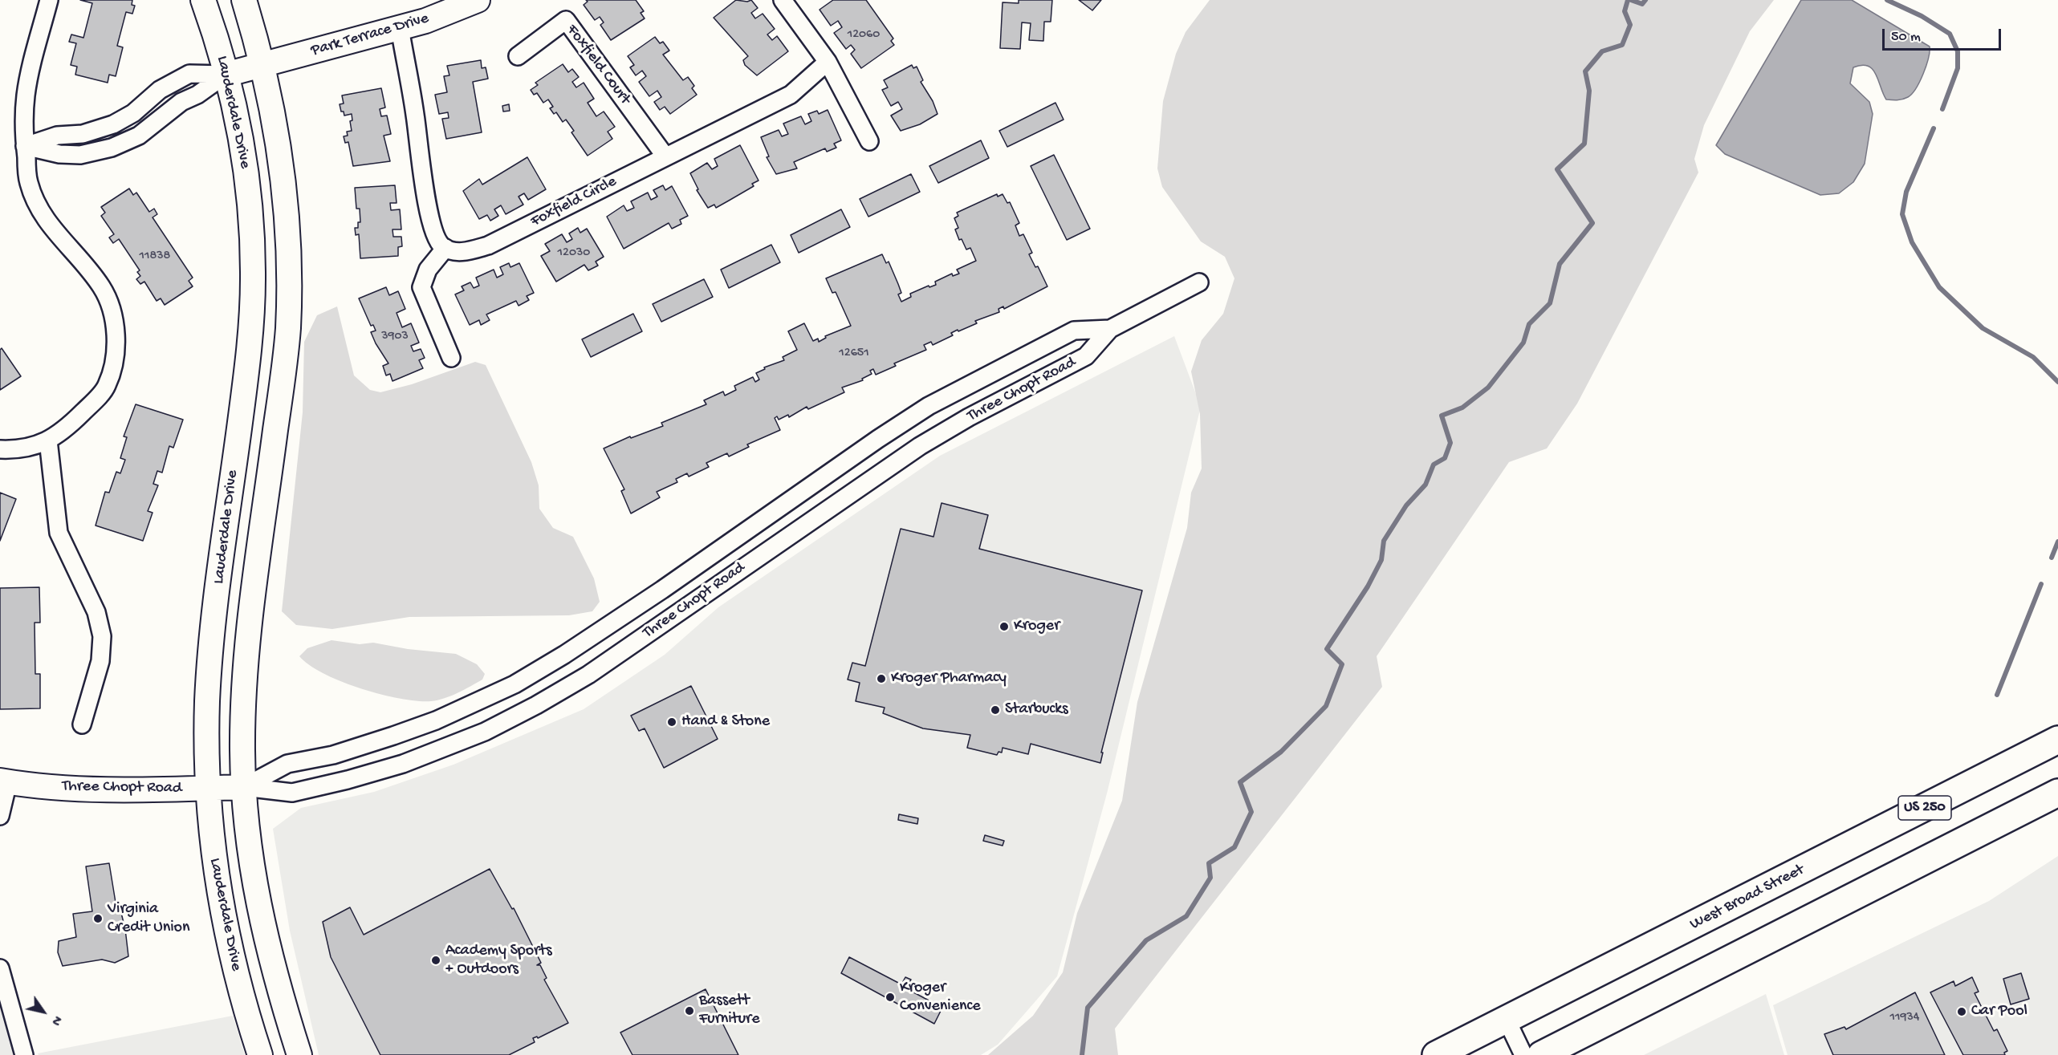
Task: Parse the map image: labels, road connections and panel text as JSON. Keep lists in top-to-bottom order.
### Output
{
  "streets": {
    "main road": [
      "Park Terrace Drive",
      "Lauderdale Drive",
      "Three Chopt Road",
      "US 250",
      "West Broad Street"
    ],
    "street": ["Foxfield Court", "Foxfield Circle"]
  },
  "crossings": [
    ["Park Terrace Drive", "Lauderdale Drive"],
    ["Foxfield Court", "Foxfield Circle"],
    ["Lauderdale Drive", "Three Chopt Road"]
  ],
  "places": [
    "Kroger",
    "Kroger Pharmacy",
    "Starbucks",
    "Hand & Stone",
    "Virginia Credit Union",
    "Academy Sports + Outdoors",
    "Kroger Convenience",
    "Bassett Furniture",
    "Car Pool"
  ],
  "house_numbers": [
    "12060",
    "12030",
    "11838",
    "3903",
    "12651",
    "11934"
  ],
  "scale_bar": "50 m",
  "north": "bottom right"
}
